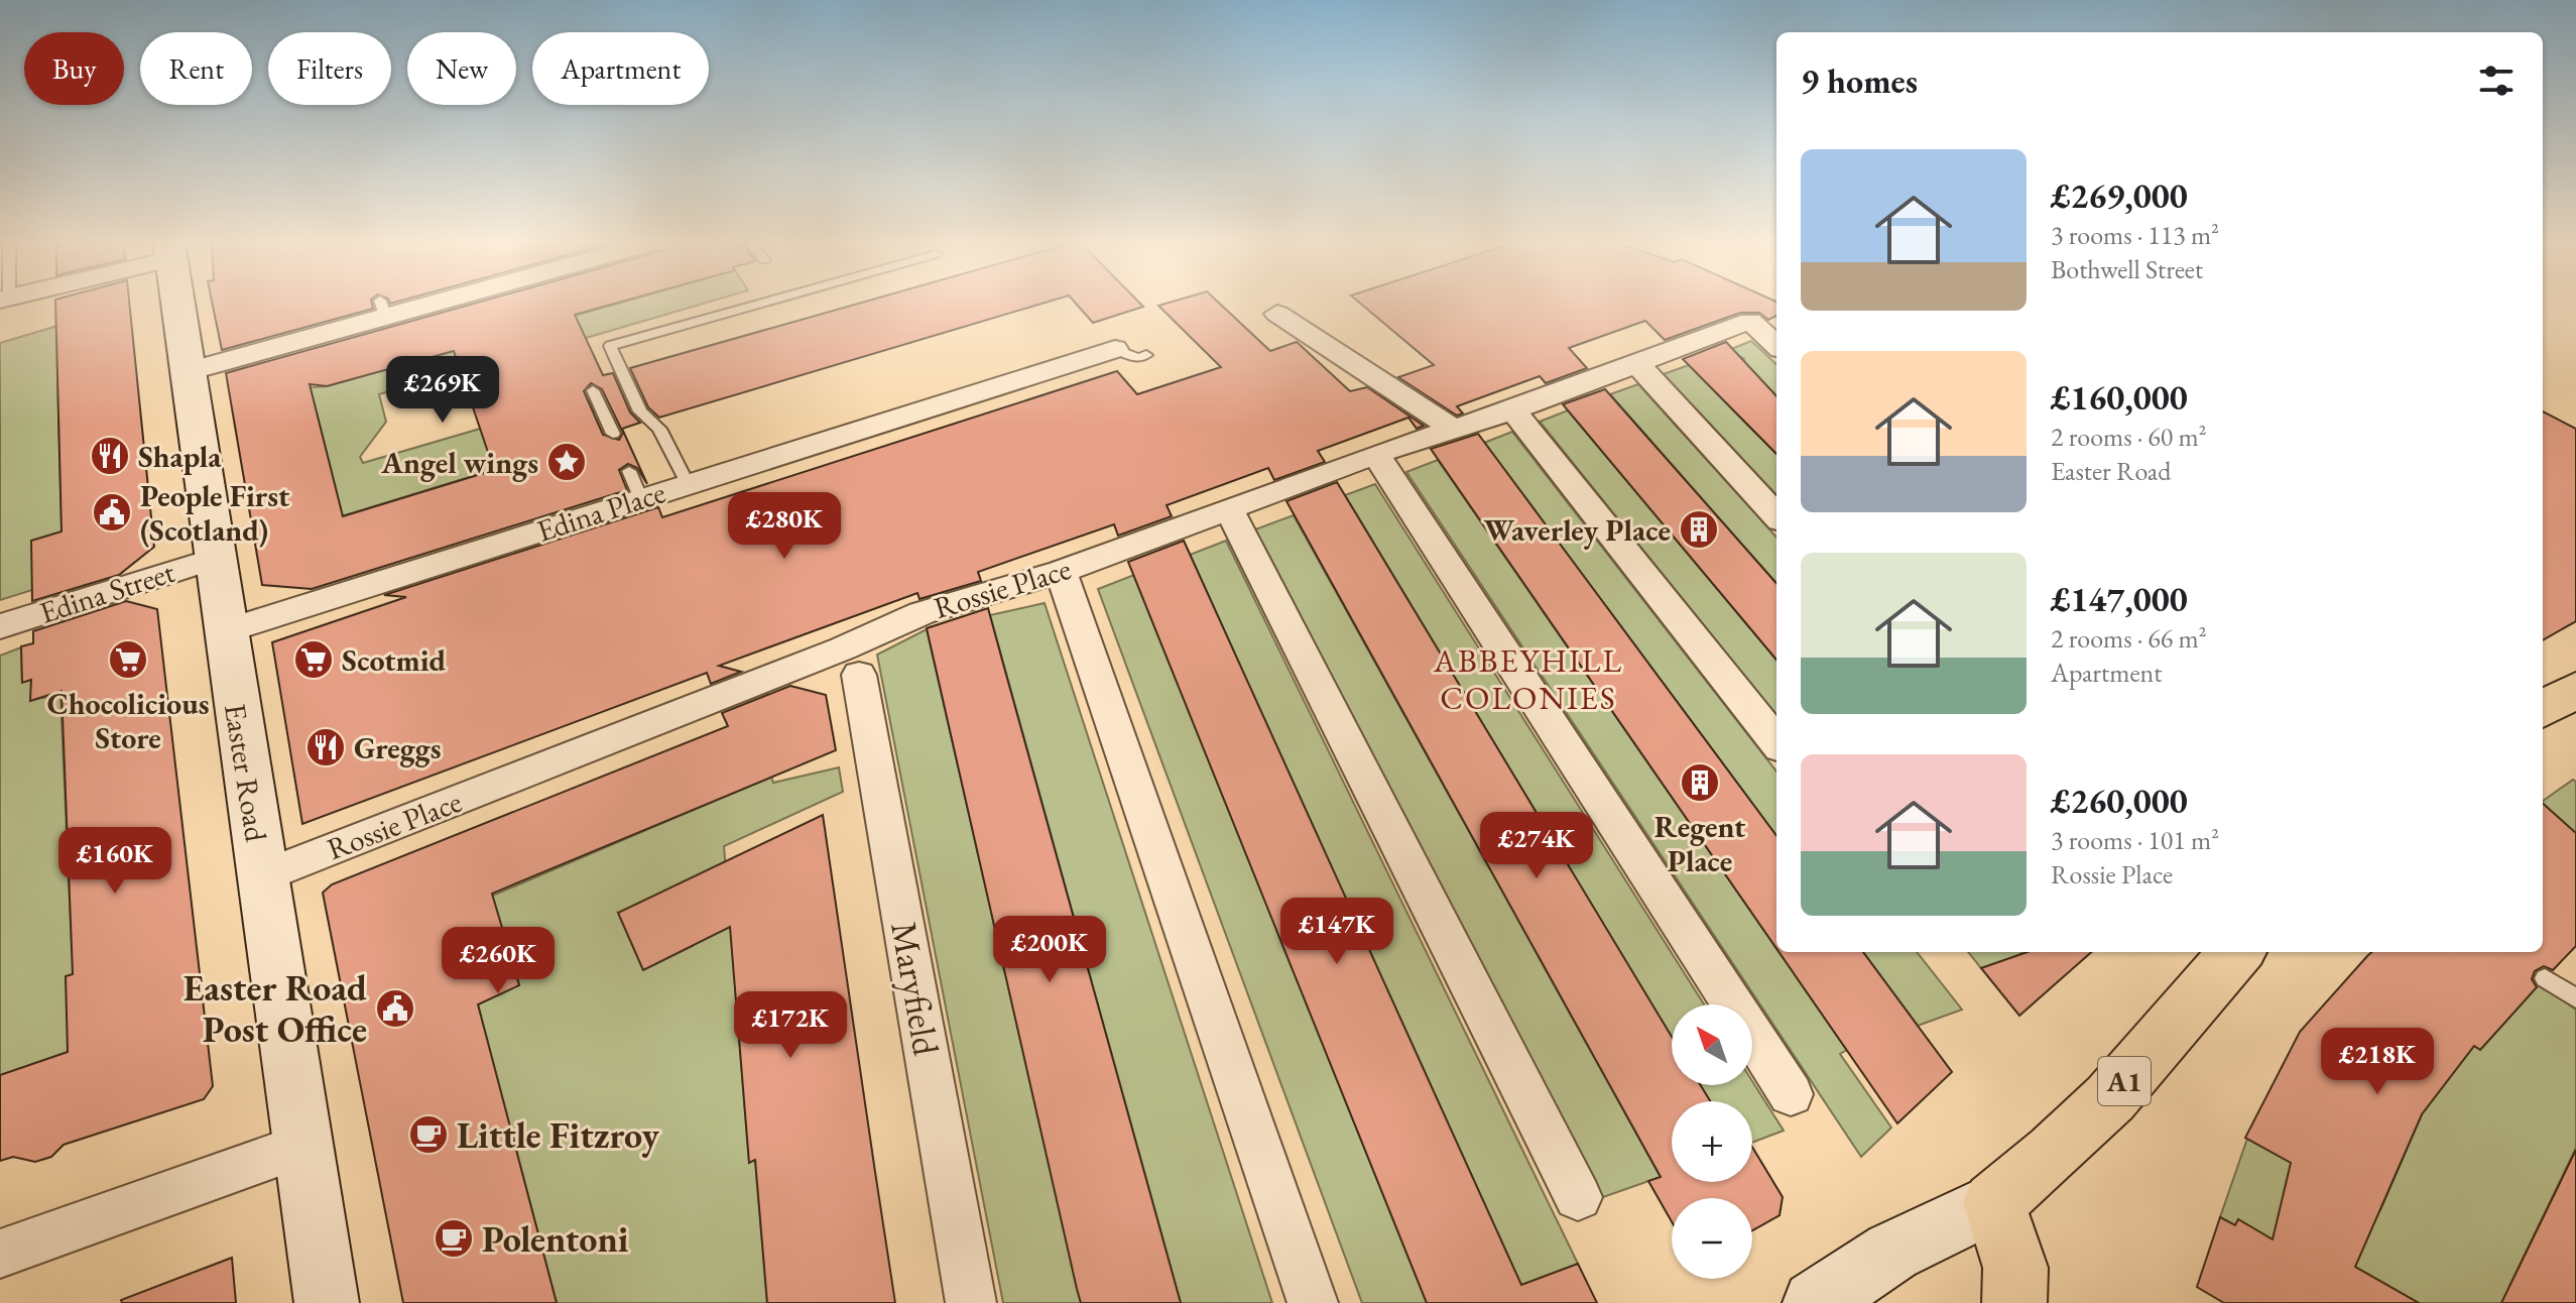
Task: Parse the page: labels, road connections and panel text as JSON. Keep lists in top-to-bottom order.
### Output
{
  "streets": {
    "main road": ["A1"],
    "street": [
      "Edina Place",
      "Rossie Place",
      "Edina Street",
      "Easter Road",
      "Maryfield"
    ]
  },
  "crossings": [
    ["Edina Place", "Easter Road"],
    ["Rossie Place", "Easter Road"],
    ["Edina Street", "Easter Road"]
  ],
  "districts": ["ABBEYHILL COLONIES"],
  "places": {
    "restaurant": ["Shapla", "Greggs"],
    "place": ["Angel wings"],
    "public building": ["People First (Scotland)", "Easter Road Post Office"],
    "building": ["Waverley Place", "Regent Place"],
    "supermarket": ["Chocolicious Store", "Scotmid"],
    "cafe": ["Little Fitzroy", "Polentoni"]
  },
  "north": "top left",
  "page": {
    "chip": [
      "Buy",
      "Rent",
      "Filters",
      "New",
      "Apartment"
    ],
    "heading": "9 homes",
    "list": [
      {
        "name": "£269,000",
        "note": "3 rooms · 113 m² · Bothwell Street"
      },
      {
        "name": "£160,000",
        "note": "2 rooms · 60 m² · Easter Road"
      },
      {
        "name": "£147,000",
        "note": "2 rooms · 66 m² · Apartment"
      },
      {
        "name": "£260,000",
        "note": "3 rooms · 101 m² · Rossie Place"
      }
    ],
    "price": [
      "£269K",
      "£280K",
      "£274K",
      "£160K",
      "£147K",
      "£200K",
      "£260K",
      "£172K",
      "£218K"
    ],
    "map_buttons": ["+", "−"]
  }
}
